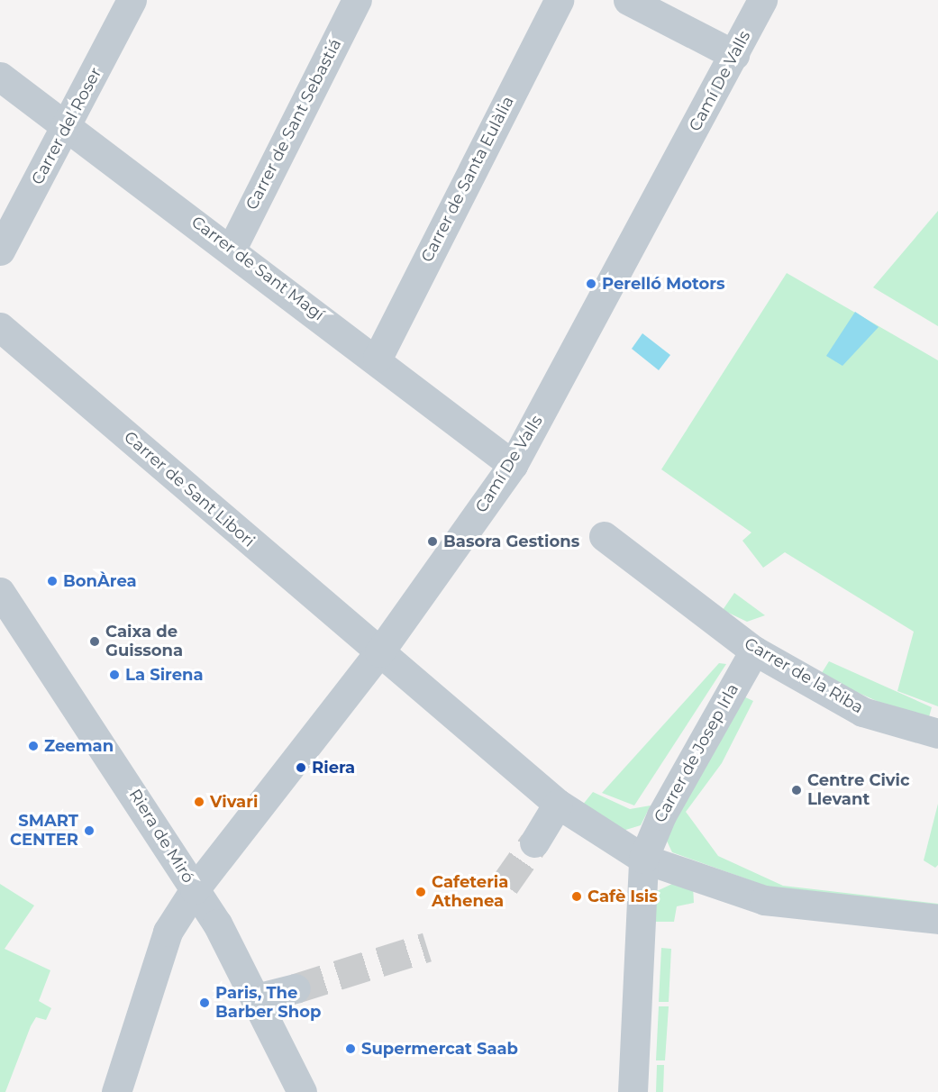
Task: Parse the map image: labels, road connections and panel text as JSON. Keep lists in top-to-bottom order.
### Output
{
  "streets": {
    "street": [
      "Camí De Valls",
      "Carrer de Sant Sebastiá",
      "Carrer del Roser",
      "Carrer de Santa Eulàlia",
      "Carrer de Sant Magí",
      "Carrer de Sant Libori",
      "Carrer de la Riba",
      "Carrer de Josep Irla",
      "Riera de Miró"
    ]
  },
  "crossings": [
    ["Camí De Valls", "Carrer de Sant Magí"],
    ["Camí De Valls", "Carrer de Sant Libori"],
    ["Camí De Valls", "Riera de Miró"],
    ["Carrer de Sant Sebastiá", "Carrer de Sant Magí"],
    ["Carrer del Roser", "Carrer de Sant Magí"],
    ["Carrer de Santa Eulàlia", "Carrer de Sant Magí"],
    ["Carrer de Sant Libori", "Carrer de Josep Irla"],
    ["Carrer de la Riba", "Carrer de Josep Irla"]
  ],
  "places": [
    "Perelló Motors",
    "Basora Gestions",
    "BonÀrea",
    "Caixa de Guissona",
    "La Sirena",
    "Zeeman",
    "Riera",
    "Centre Civic Llevant",
    "Vivari",
    "SMART CENTER",
    "Cafeteria Athenea",
    "Cafè Isis",
    "Paris, The Barber Shop",
    "Supermercat Saab"
  ]
}
